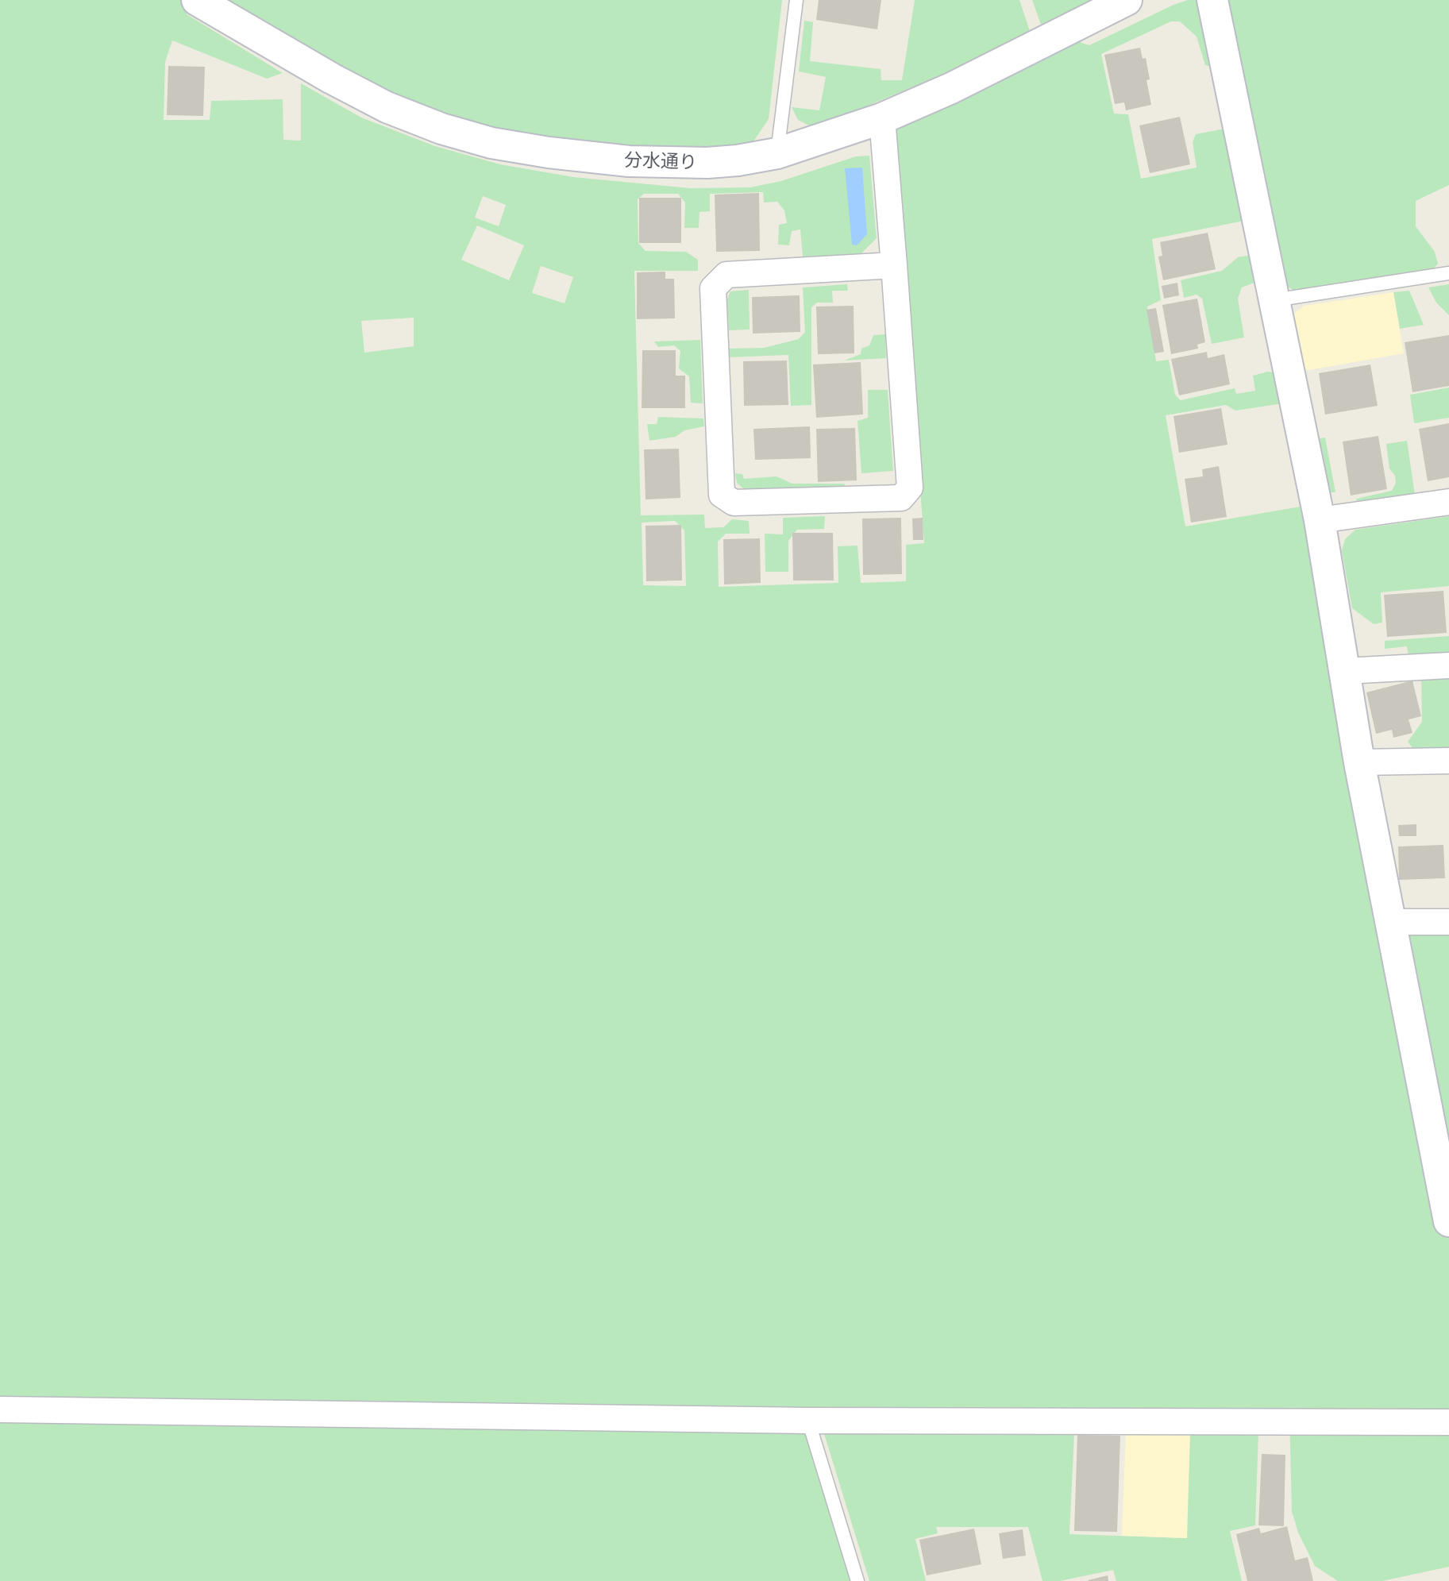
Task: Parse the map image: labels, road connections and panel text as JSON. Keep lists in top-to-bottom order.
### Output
{
  "streets": {
    "street": ["分水通り"]
  }
}
